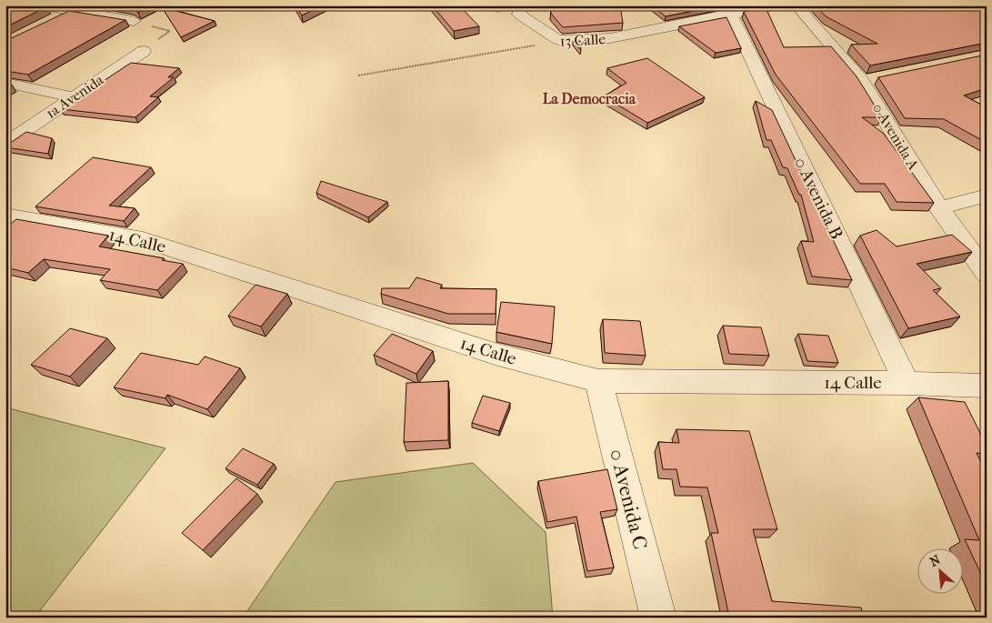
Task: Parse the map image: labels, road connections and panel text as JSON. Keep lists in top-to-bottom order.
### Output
{
  "streets": {
    "street": [
      "13 Calle",
      "1a Avenida",
      "0 Avenida A",
      "0 Avenida B",
      "14 Calle",
      "0 Avenida C"
    ]
  },
  "crossings": [
    ["13 Calle", "0 Avenida B"],
    ["0 Avenida B", "14 Calle"],
    ["14 Calle", "0 Avenida C"]
  ],
  "districts": ["La Democracia"],
  "north": "top left"
}
